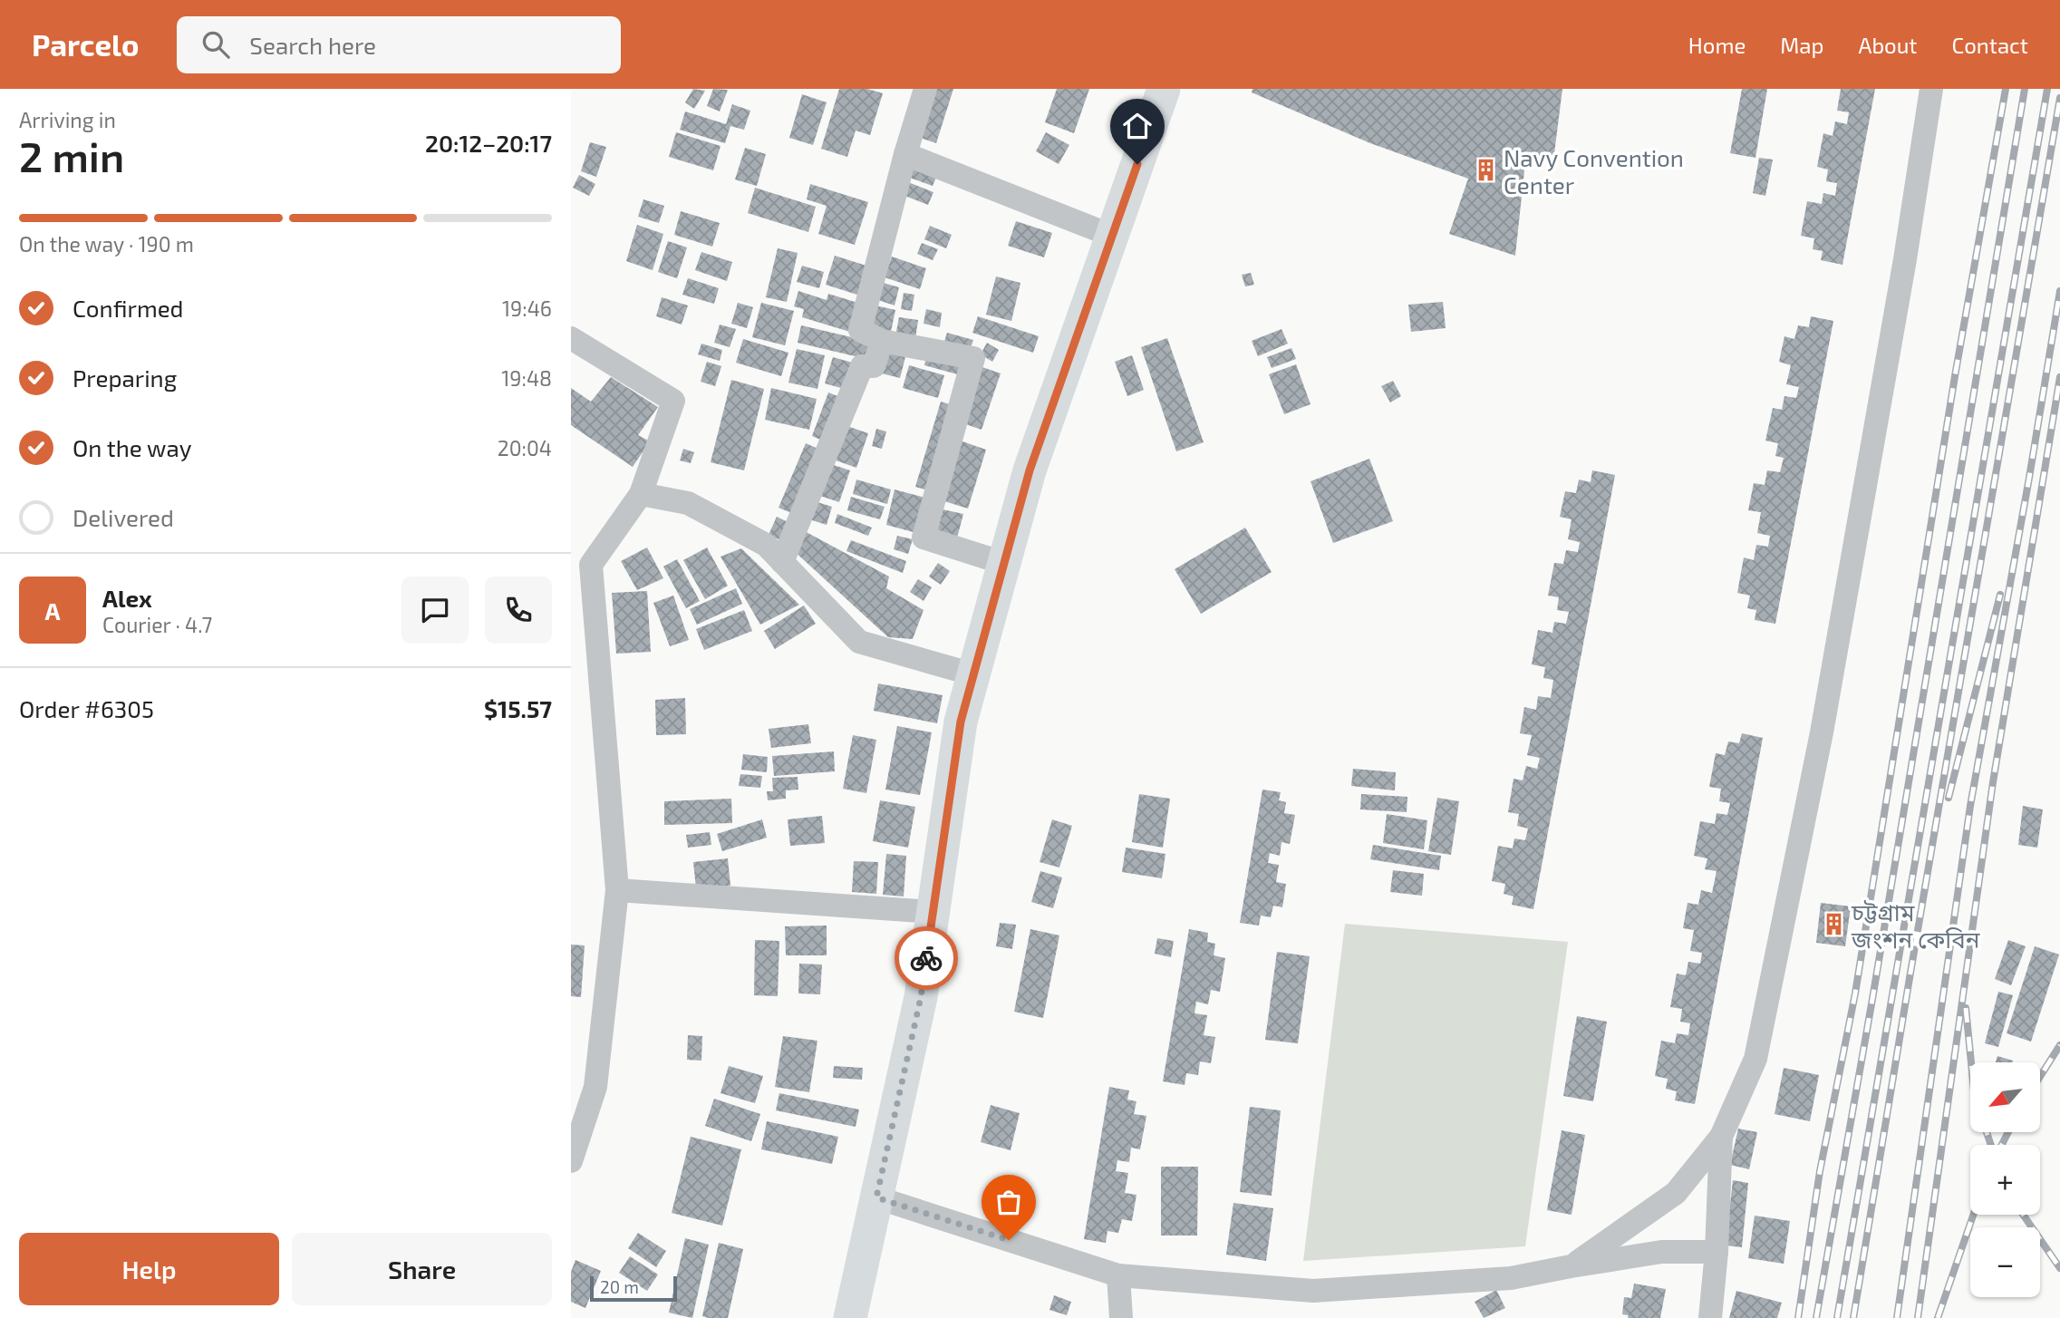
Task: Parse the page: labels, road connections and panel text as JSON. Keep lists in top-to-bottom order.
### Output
{
  "places": {
    "building": ["Navy Convention Center", "চট্টগ্রাম জংশন কেবিন"]
  },
  "scale_bar": "20 m",
  "north": "bottom left",
  "page": {
    "header": "Parcelo",
    "search": "Search here",
    "nav": [
      "Home",
      "Map",
      "About",
      "Contact"
    ],
    "heading": ["2 min", "Arriving in", "20:12–20:17"],
    "panel": [
      "Alex",
      "Courier · 4.7",
      "Order #6305",
      "$15.57"
    ],
    "bar": "On the way · 190 m",
    "list": [
      ["Confirmed", "19:46"],
      ["Preparing", "19:48"],
      ["On the way", "20:04"],
      "Delivered"
    ],
    "round": "A",
    "map_buttons": ["+", "−"],
    "buttons": ["Help", "Share"],
    "scale": "20 m"
  }
}
